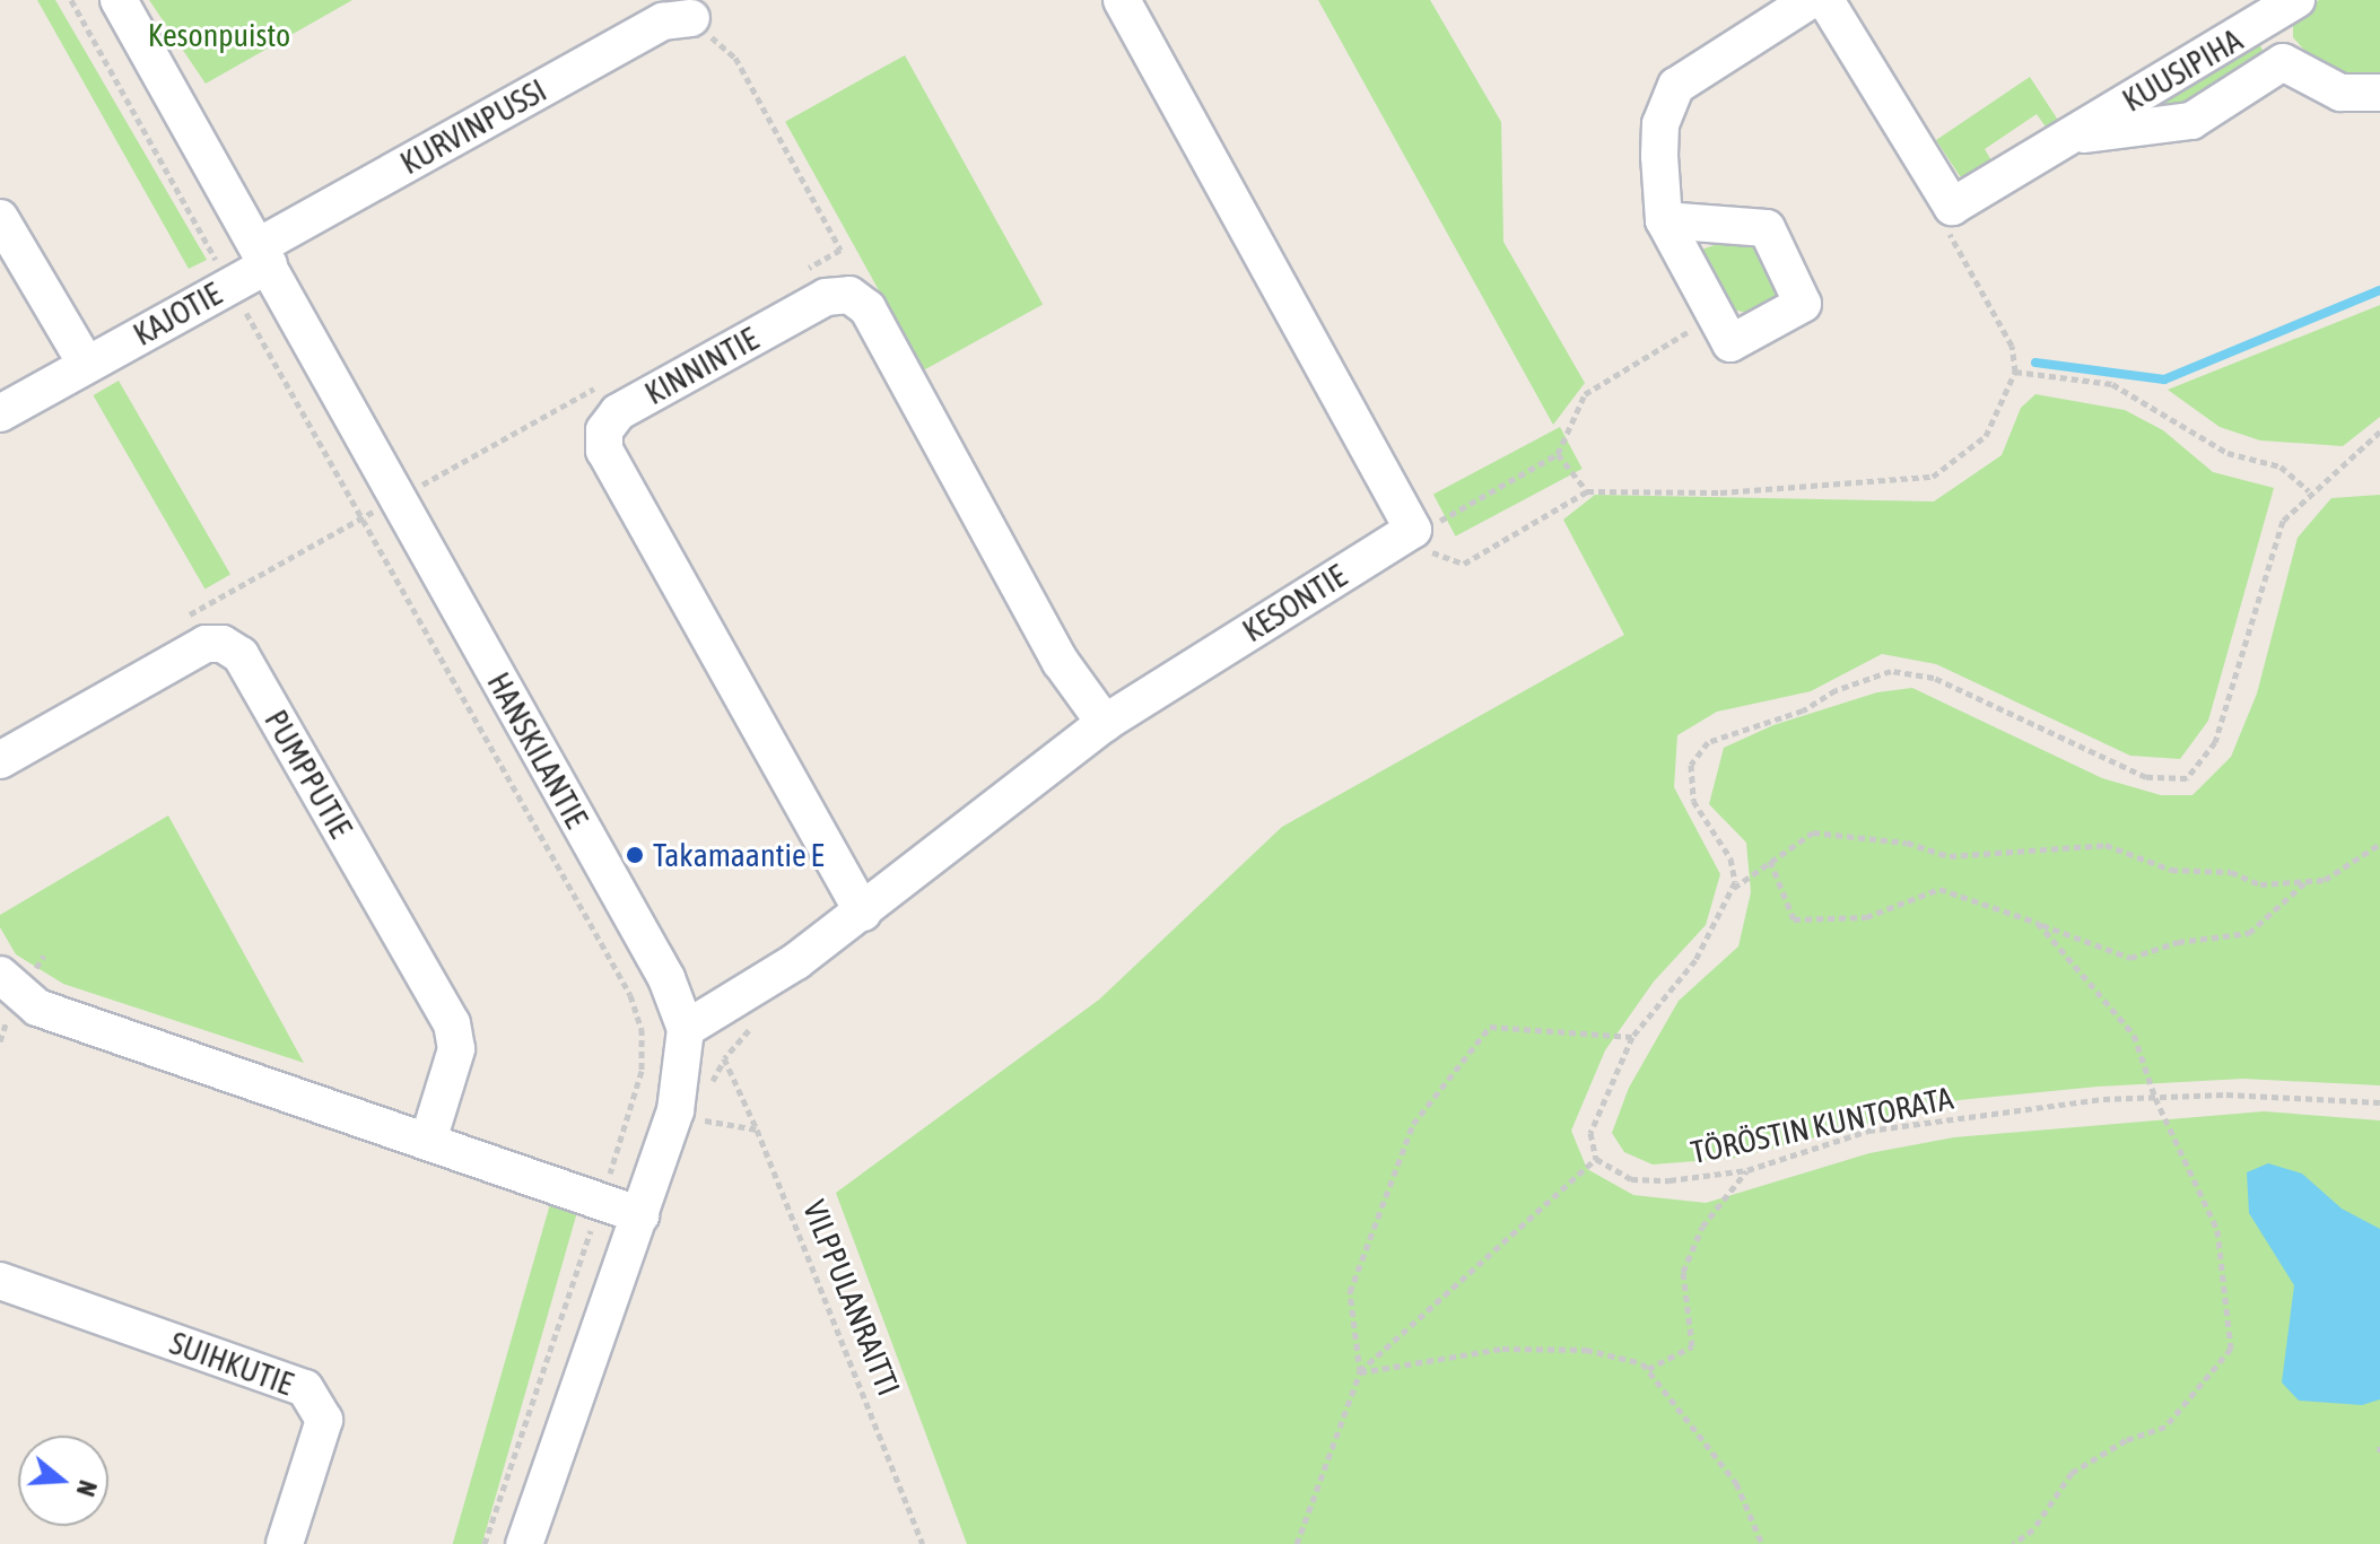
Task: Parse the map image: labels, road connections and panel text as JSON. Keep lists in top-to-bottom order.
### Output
{
  "streets": {
    "street": [
      "KUUSIPIHA",
      "KURVINPUSSI",
      "KAJOTIE",
      "KINNINTIE",
      "KESONTIE",
      "HANSKILANTIE",
      "PUMPPUTIE",
      "SUIHKUTIE"
    ],
    "path": ["TÖRÖSTIN KUNTORATA", "VILPPULANRAITTI"]
  },
  "crossings": [
    ["KURVINPUSSI", "KAJOTIE"],
    ["KURVINPUSSI", "HANSKILANTIE"],
    ["KAJOTIE", "HANSKILANTIE"],
    ["KINNINTIE", "KESONTIE"],
    ["KESONTIE", "HANSKILANTIE"]
  ],
  "parks": ["Kesonpuisto"],
  "places": ["Takamaantie E"],
  "north": "right"
}
